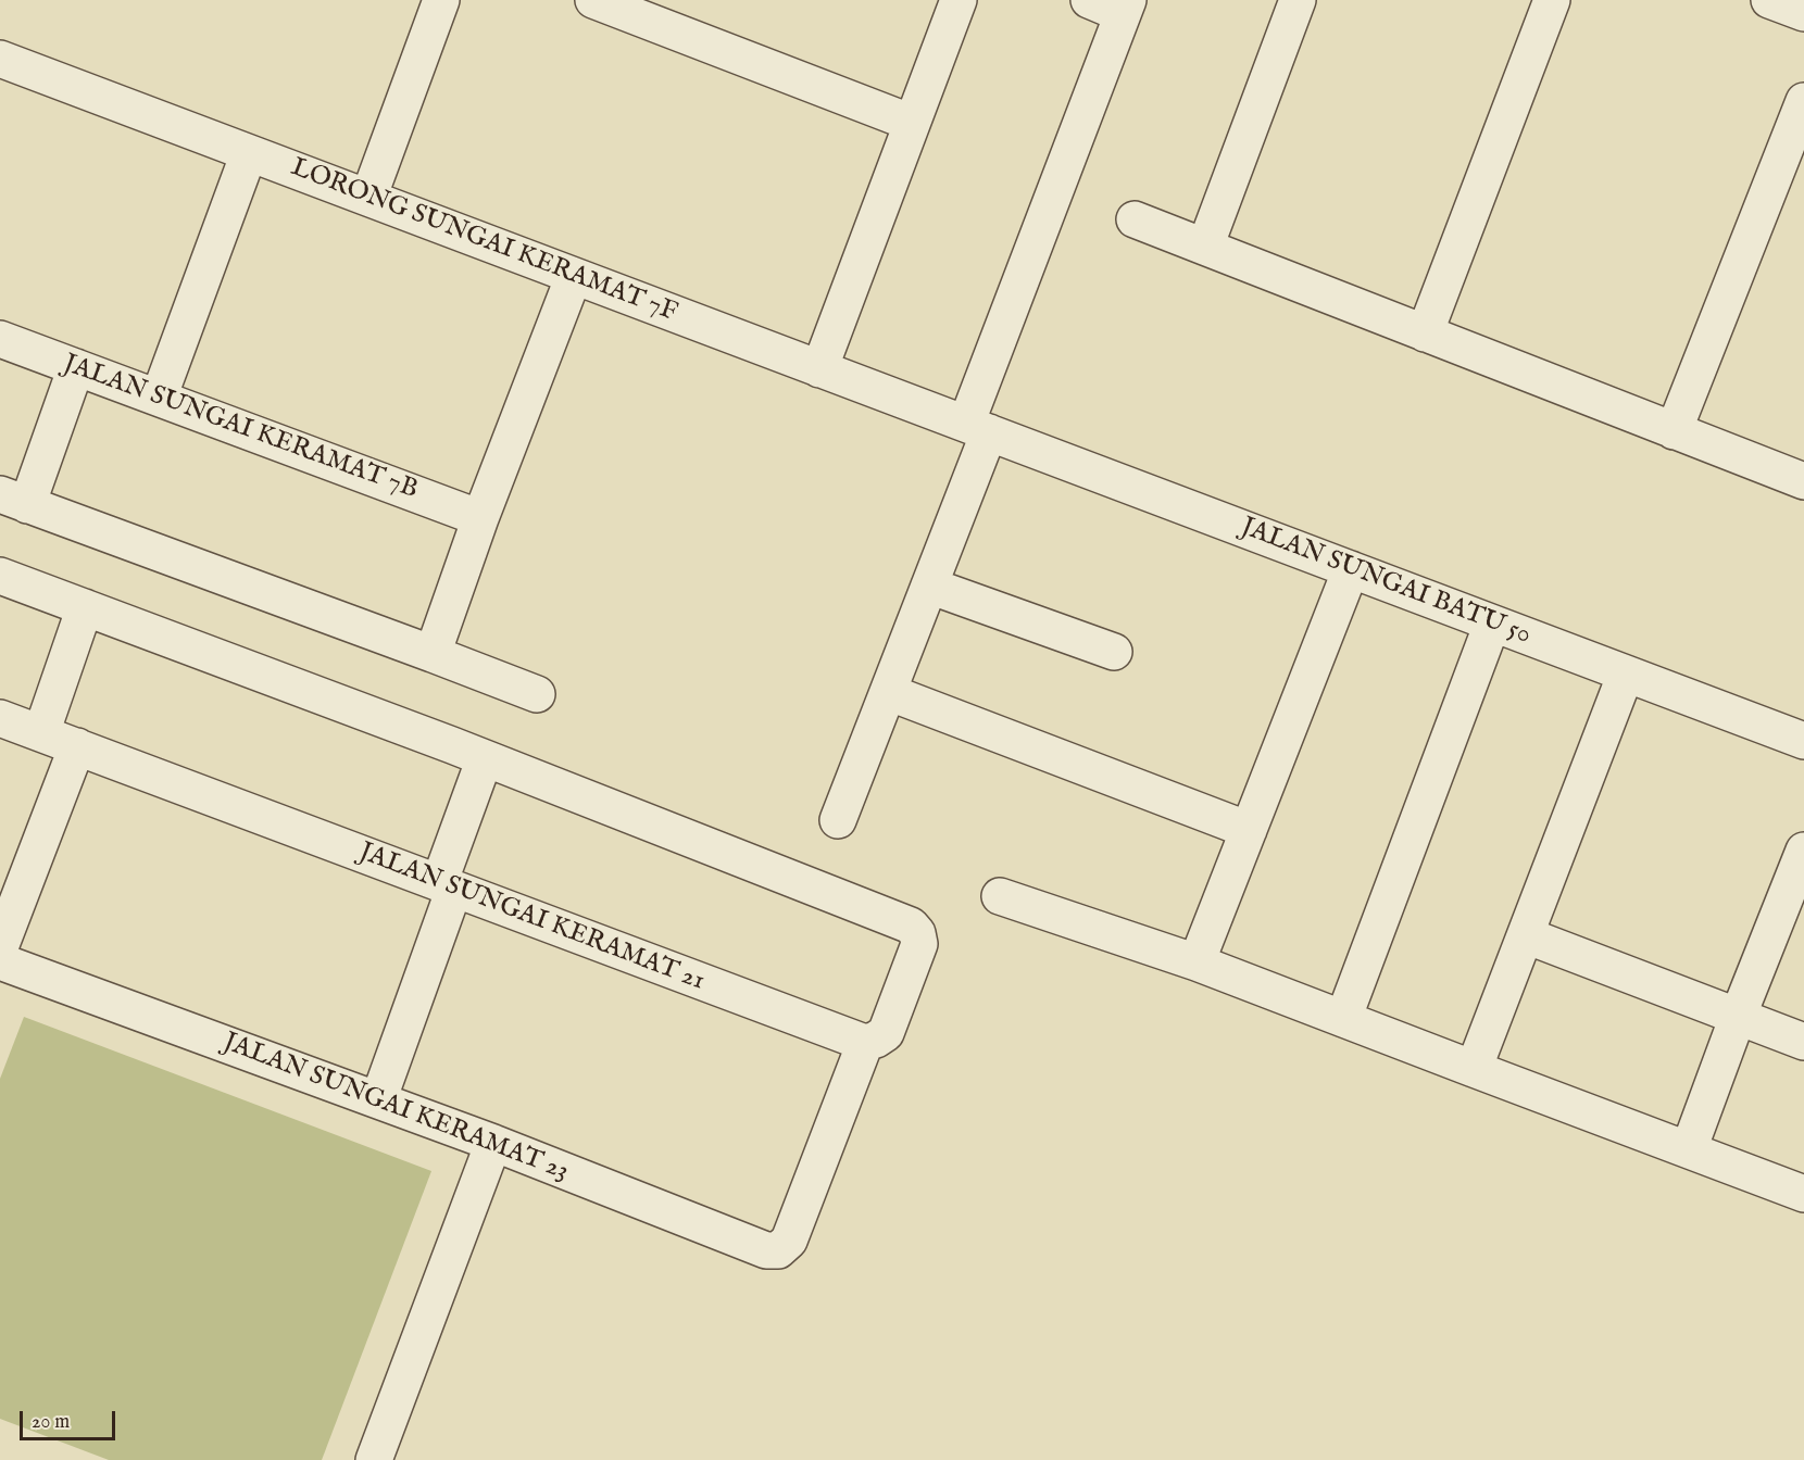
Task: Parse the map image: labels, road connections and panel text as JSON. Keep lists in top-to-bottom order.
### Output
{
  "streets": {
    "street": [
      "LORONG SUNGAI KERAMAT 7F",
      "JALAN SUNGAI KERAMAT 7B",
      "JALAN SUNGAI BATU 50",
      "JALAN SUNGAI KERAMAT 21",
      "JALAN SUNGAI KERAMAT 23"
    ]
  },
  "crossings": [
    ["LORONG SUNGAI KERAMAT 7F", "JALAN SUNGAI BATU 50"],
    ["JALAN SUNGAI KERAMAT 21", "JALAN SUNGAI KERAMAT 23"]
  ],
  "scale_bar": "20 m"
}
